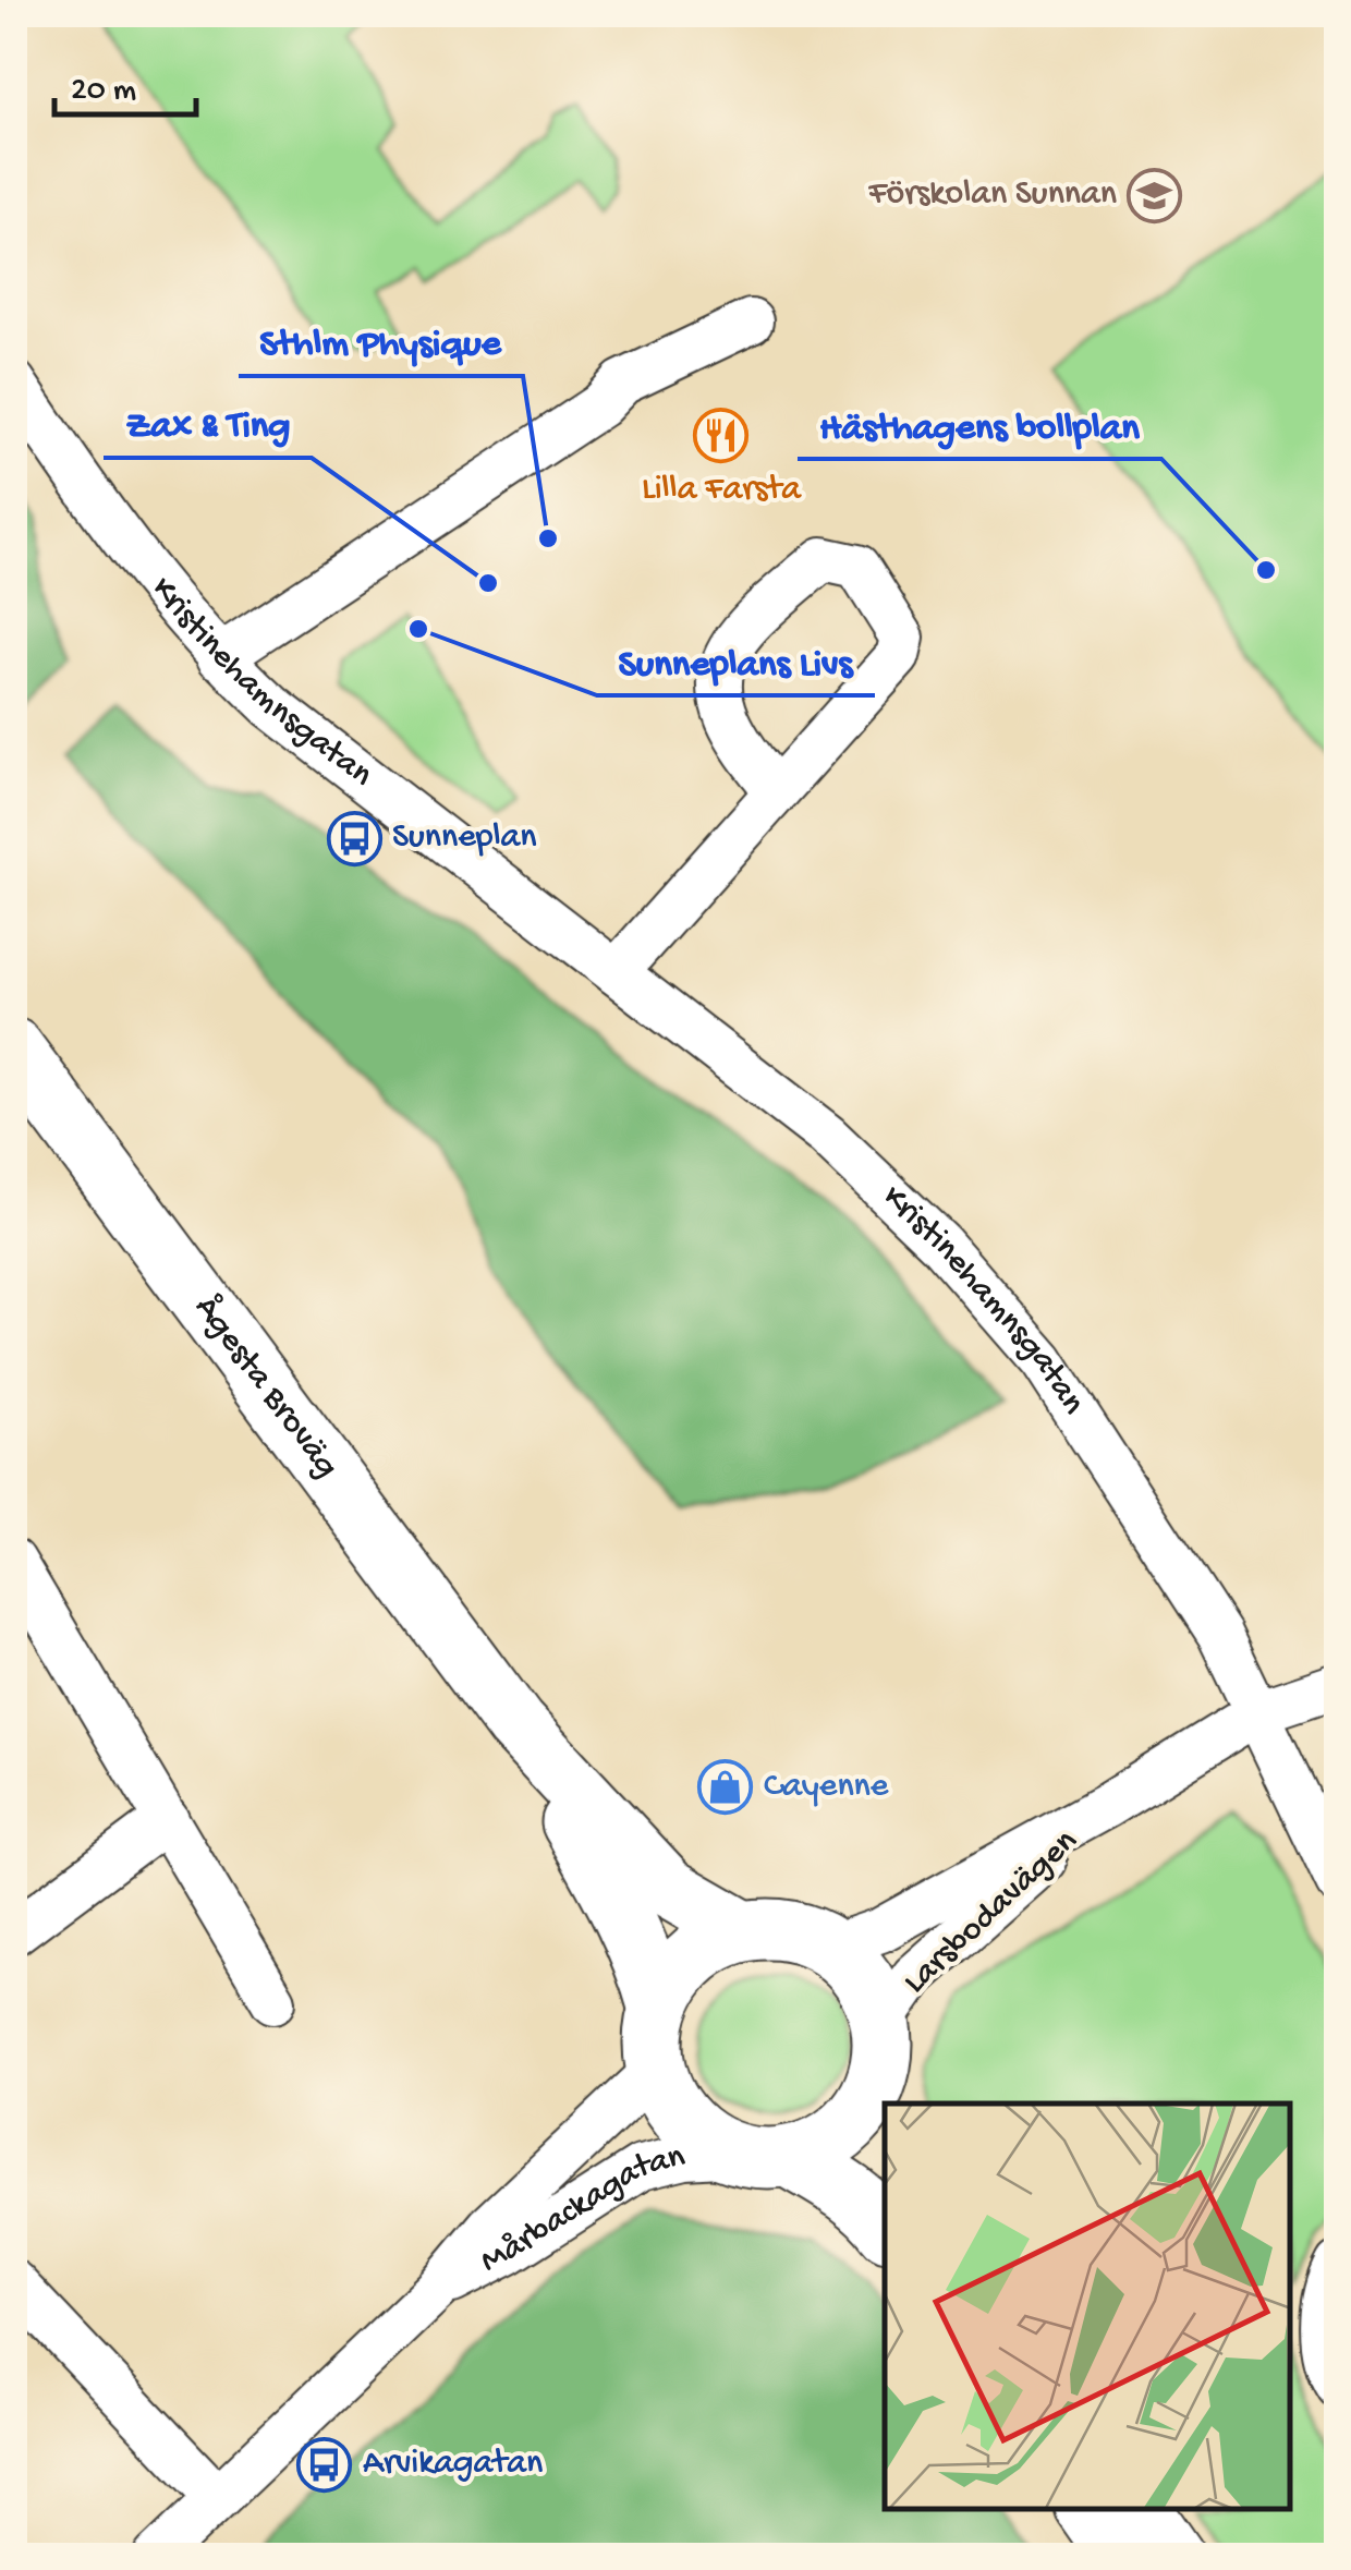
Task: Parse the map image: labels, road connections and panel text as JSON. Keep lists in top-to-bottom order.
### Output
{
  "streets": {
    "main road": ["Ågesta Broväg"],
    "street": ["Kristinehamnsgatan", "Larsbodavägen", "Mårbackagatan"]
  },
  "crossings": [
    ["Kristinehamnsgatan", "Larsbodavägen"],
    ["Ågesta Broväg", "Larsbodavägen"],
    ["Ågesta Broväg", "Mårbackagatan"],
    ["Larsbodavägen", "Mårbackagatan"]
  ],
  "places": {
    "school or university": ["Förskolan Sunnan"],
    "restaurant": ["Lilla Farsta"],
    "other": [
      "Sthlm Physique",
      "Hästhagens bollplan",
      "Zax & Ting",
      "Sunneplans Livs"
    ],
    "bus stop": ["Sunneplan", "Arvikagatan"],
    "shop": ["Cayenne"]
  },
  "scale_bar": "20 m"
}
